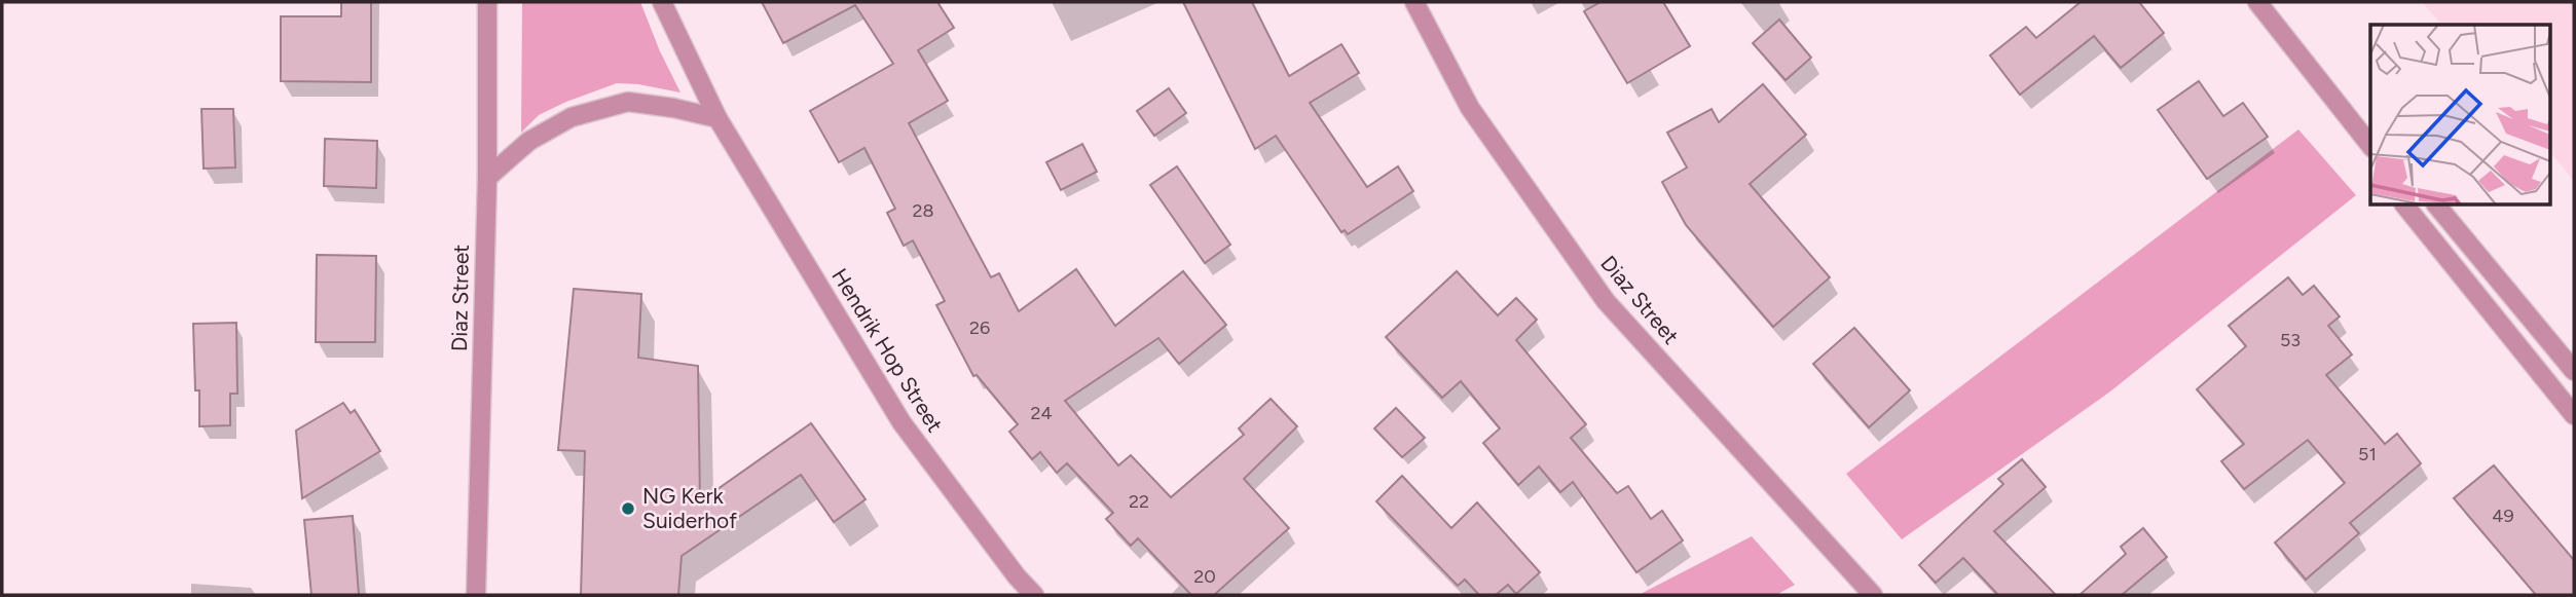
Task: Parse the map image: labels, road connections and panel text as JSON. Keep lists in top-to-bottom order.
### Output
{
  "streets": {
    "street": ["Diaz Street", "Hendrik Hop Street"]
  },
  "places": ["NG Kerk Suiderhof"],
  "house_numbers": [
    "28",
    "26",
    "53",
    "24",
    "51",
    "22",
    "49",
    "20"
  ]
}
